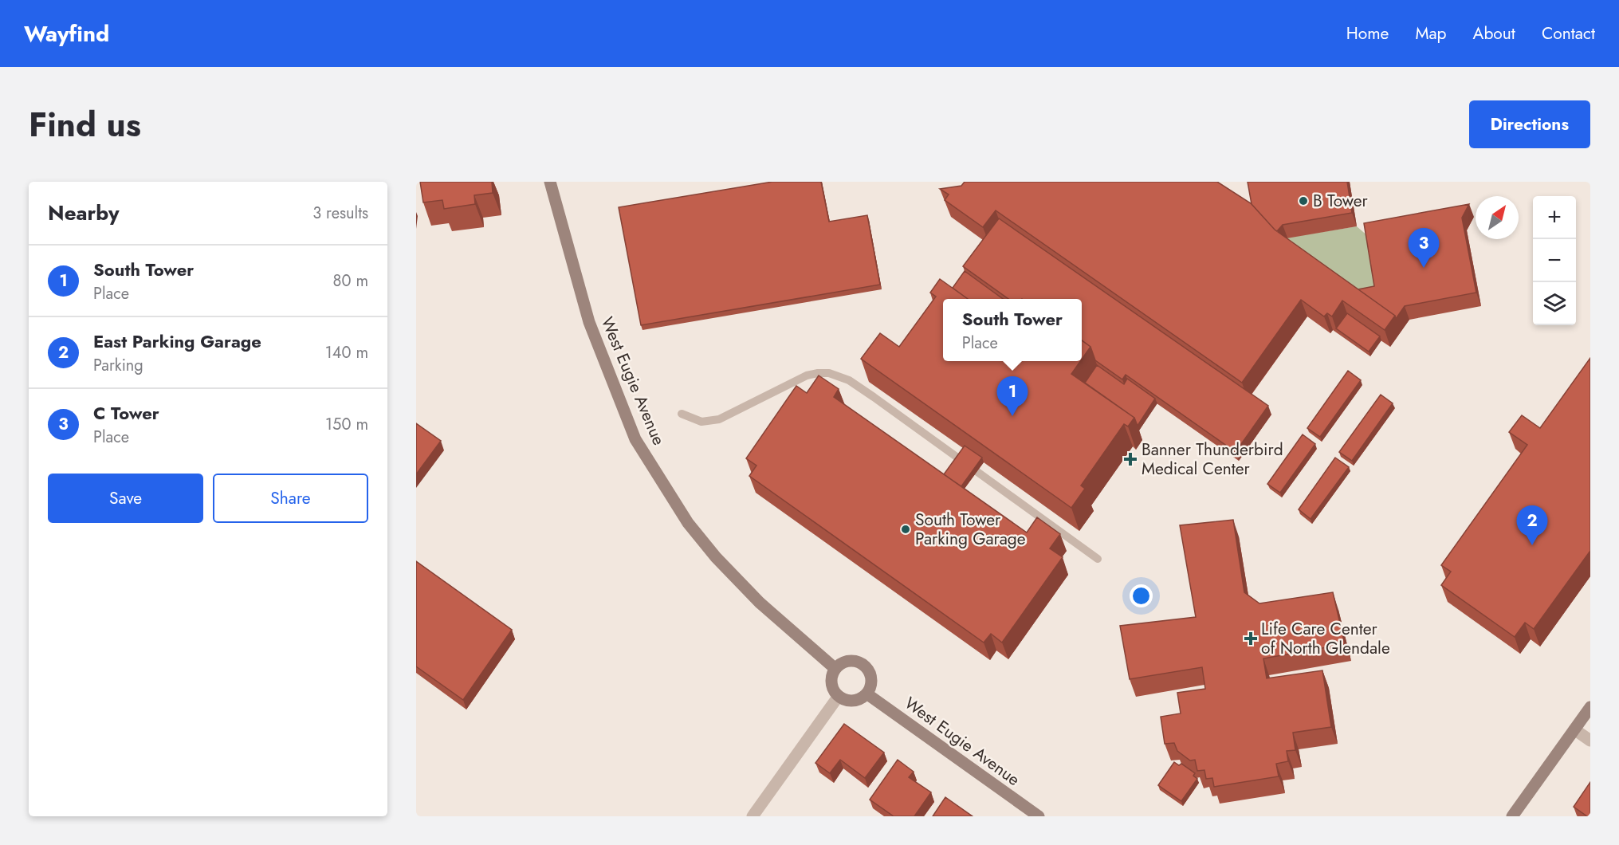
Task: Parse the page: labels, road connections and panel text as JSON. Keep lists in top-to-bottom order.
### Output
{
  "streets": {
    "street": ["West Eugie Avenue"]
  },
  "places": {
    "other": ["B Tower", "South Tower Parking Garage"],
    "health": ["Banner Thunderbird Medical Center", "Life Care Center of North Glendale"]
  },
  "north": "top right",
  "page": {
    "header": "Wayfind",
    "nav": [
      "Home",
      "Map",
      "About",
      "Contact"
    ],
    "title": "Find us",
    "buttons": [
      "Directions",
      ["Save", "Share"]
    ],
    "heading": ["Nearby", "3 results"],
    "map_buttons": ["+", "−"],
    "pins": ["3", "1", "2"],
    "list": [
      {
        "mark": "1",
        "name": "South Tower",
        "note": "Place",
        "value": "80 m"
      },
      {
        "mark": "2",
        "name": "East Parking Garage",
        "note": "Parking",
        "value": "140 m"
      },
      {
        "mark": "3",
        "name": "C Tower",
        "note": "Place",
        "value": "150 m"
      }
    ],
    "popup": ["South Tower", "Place"]
  }
}
